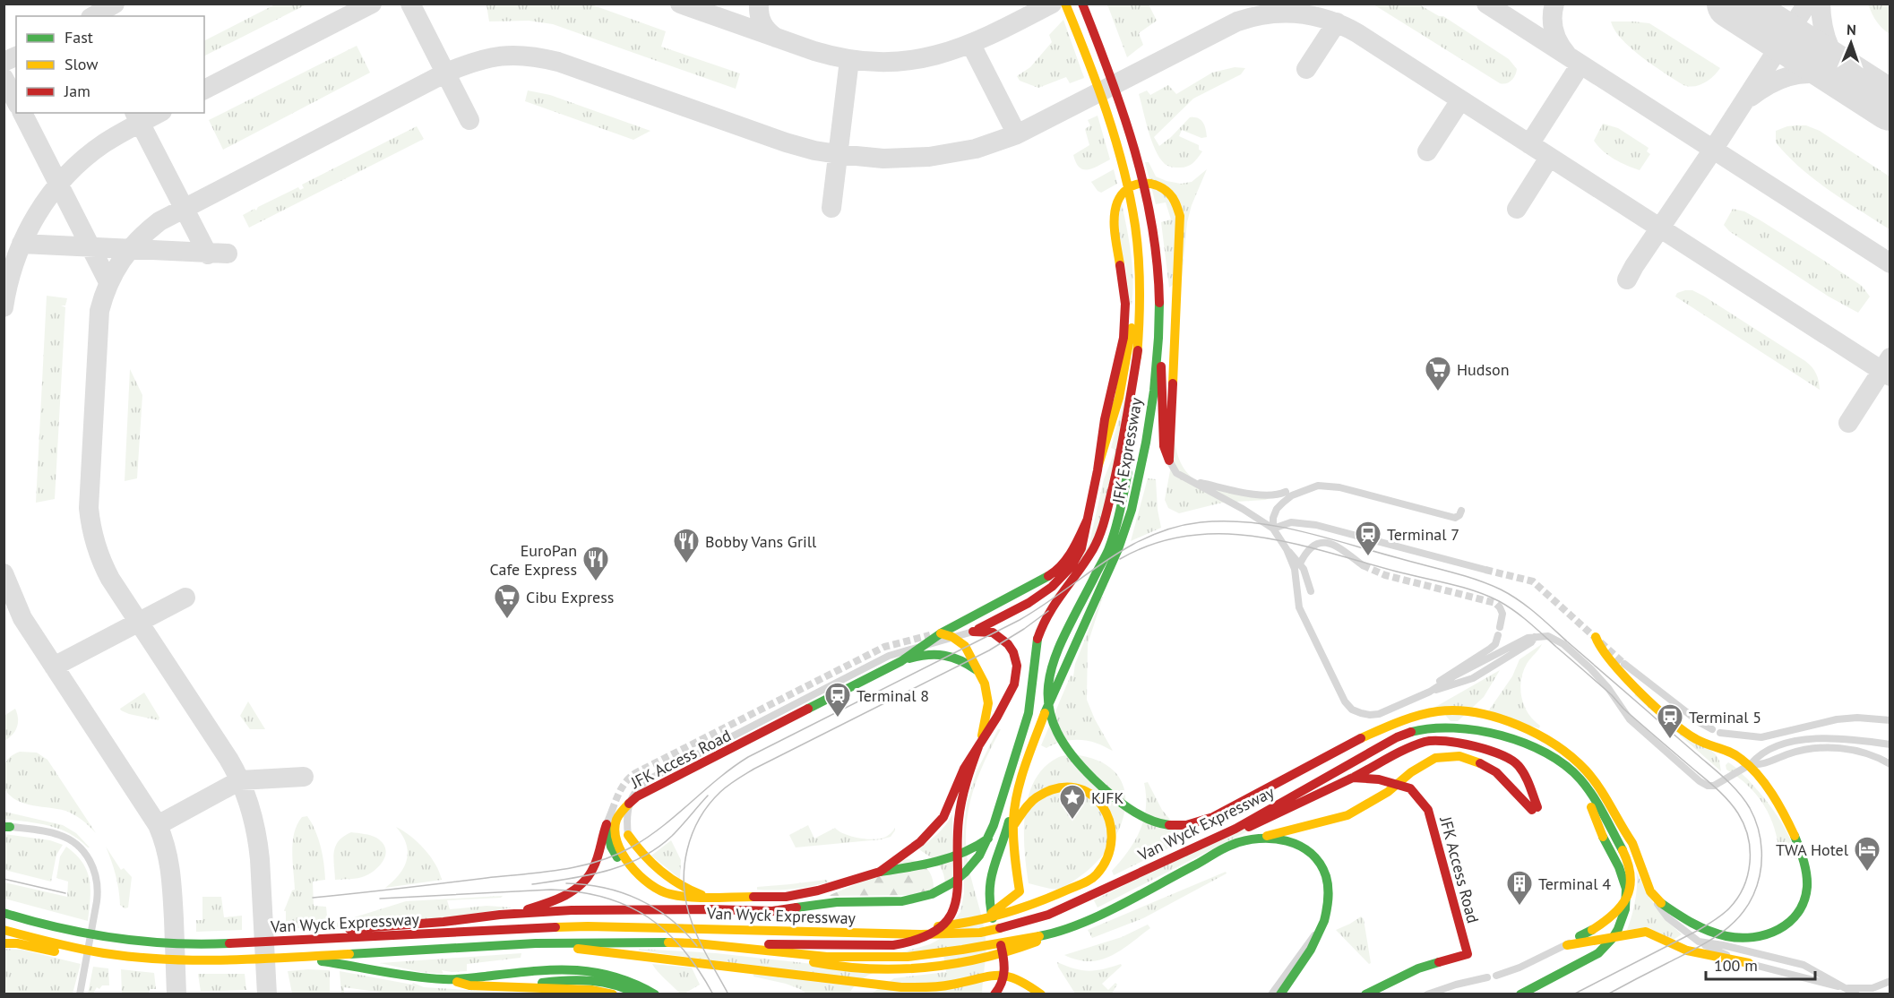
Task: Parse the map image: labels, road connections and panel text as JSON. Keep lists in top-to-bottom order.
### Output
{
  "streets": {
    "main road": ["JFK Expressway", "JFK Access Road", "Van Wyck Expressway"]
  },
  "crossings": [
    ["JFK Access Road", "Van Wyck Expressway"]
  ],
  "places": {
    "supermarket": ["Hudson", "Cibu Express"],
    "station": ["Terminal 7", "Terminal 8", "Terminal 5"],
    "restaurant": ["Bobby Vans Grill", "EuroPan Cafe Express"],
    "place": ["KJFK"],
    "hotel": ["TWA Hotel"],
    "building": ["Terminal 4"]
  },
  "legend": ["Fast", "Slow", "Jam"],
  "scale_bar": "100 m",
  "north": "top"
}
